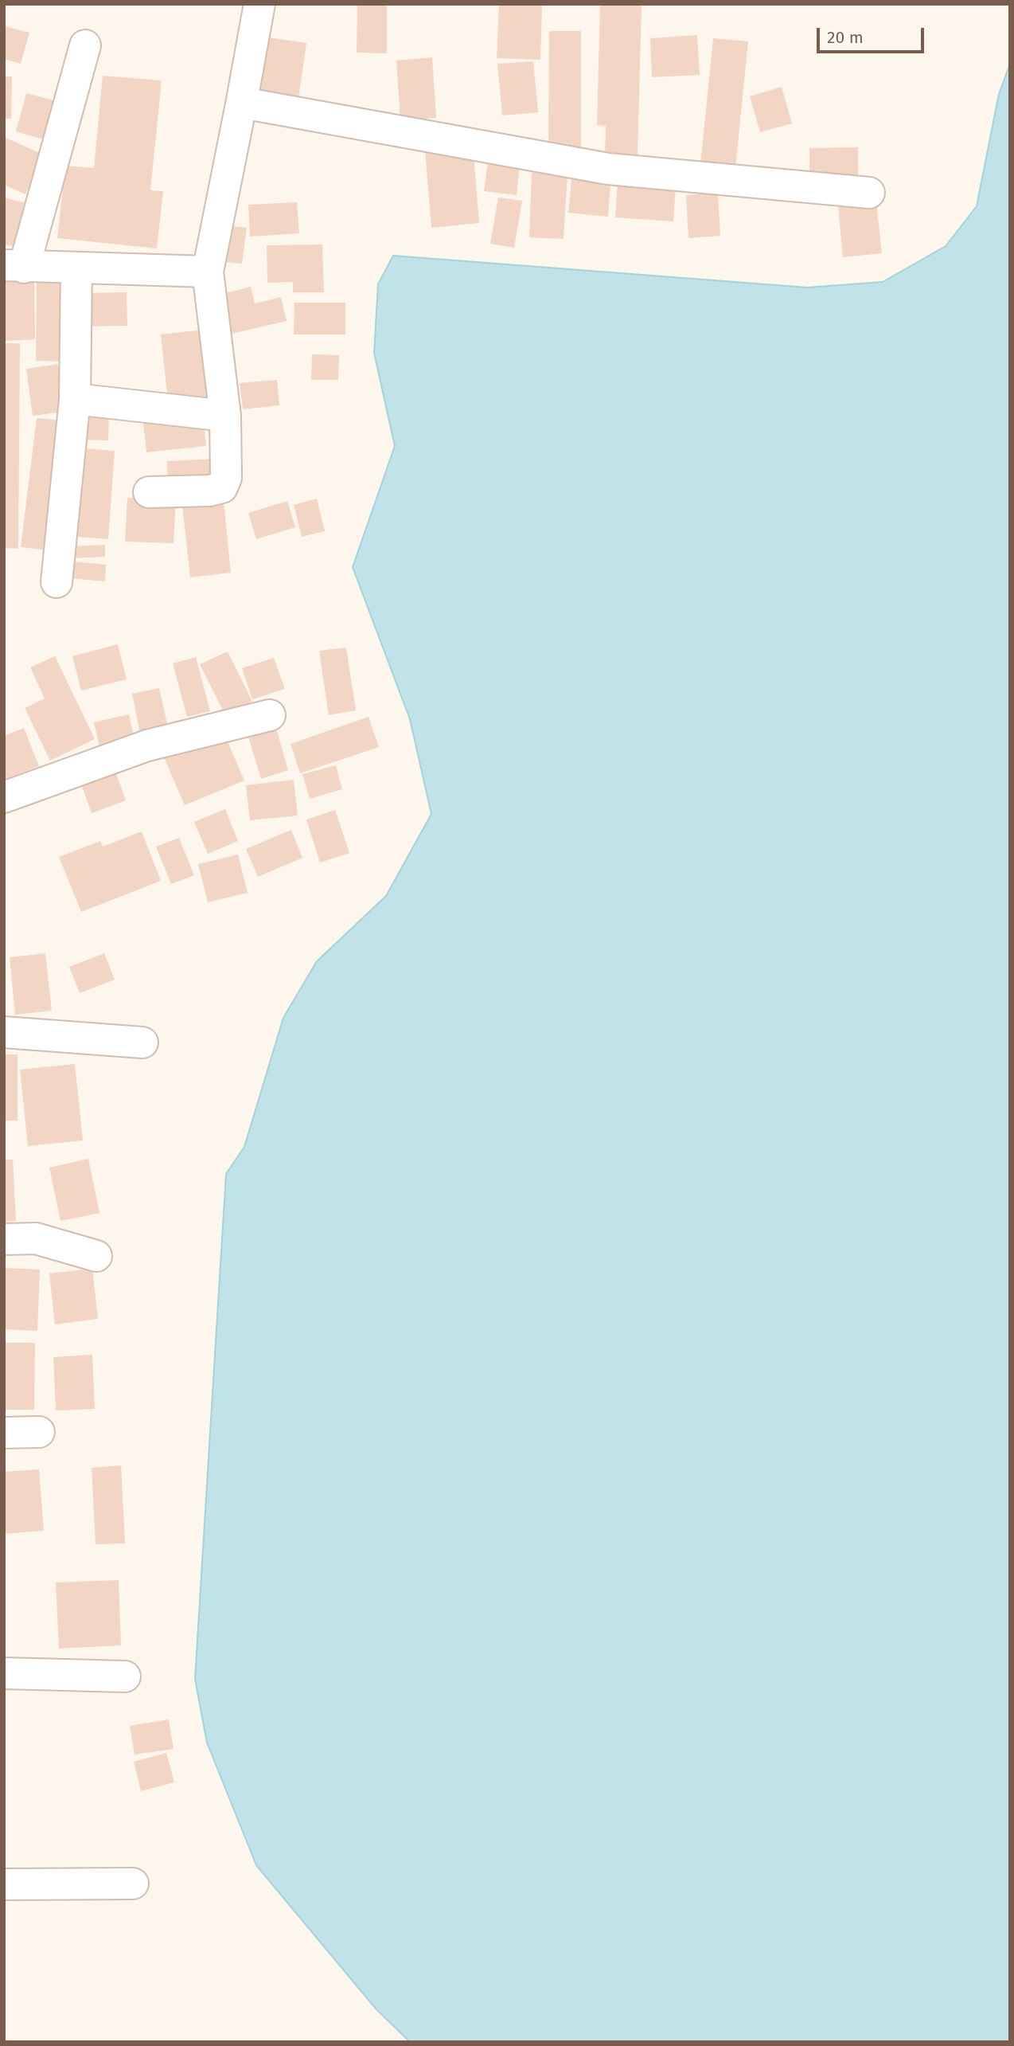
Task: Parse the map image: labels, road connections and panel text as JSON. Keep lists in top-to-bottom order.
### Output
{
  "scale_bar": "20 m"
}
